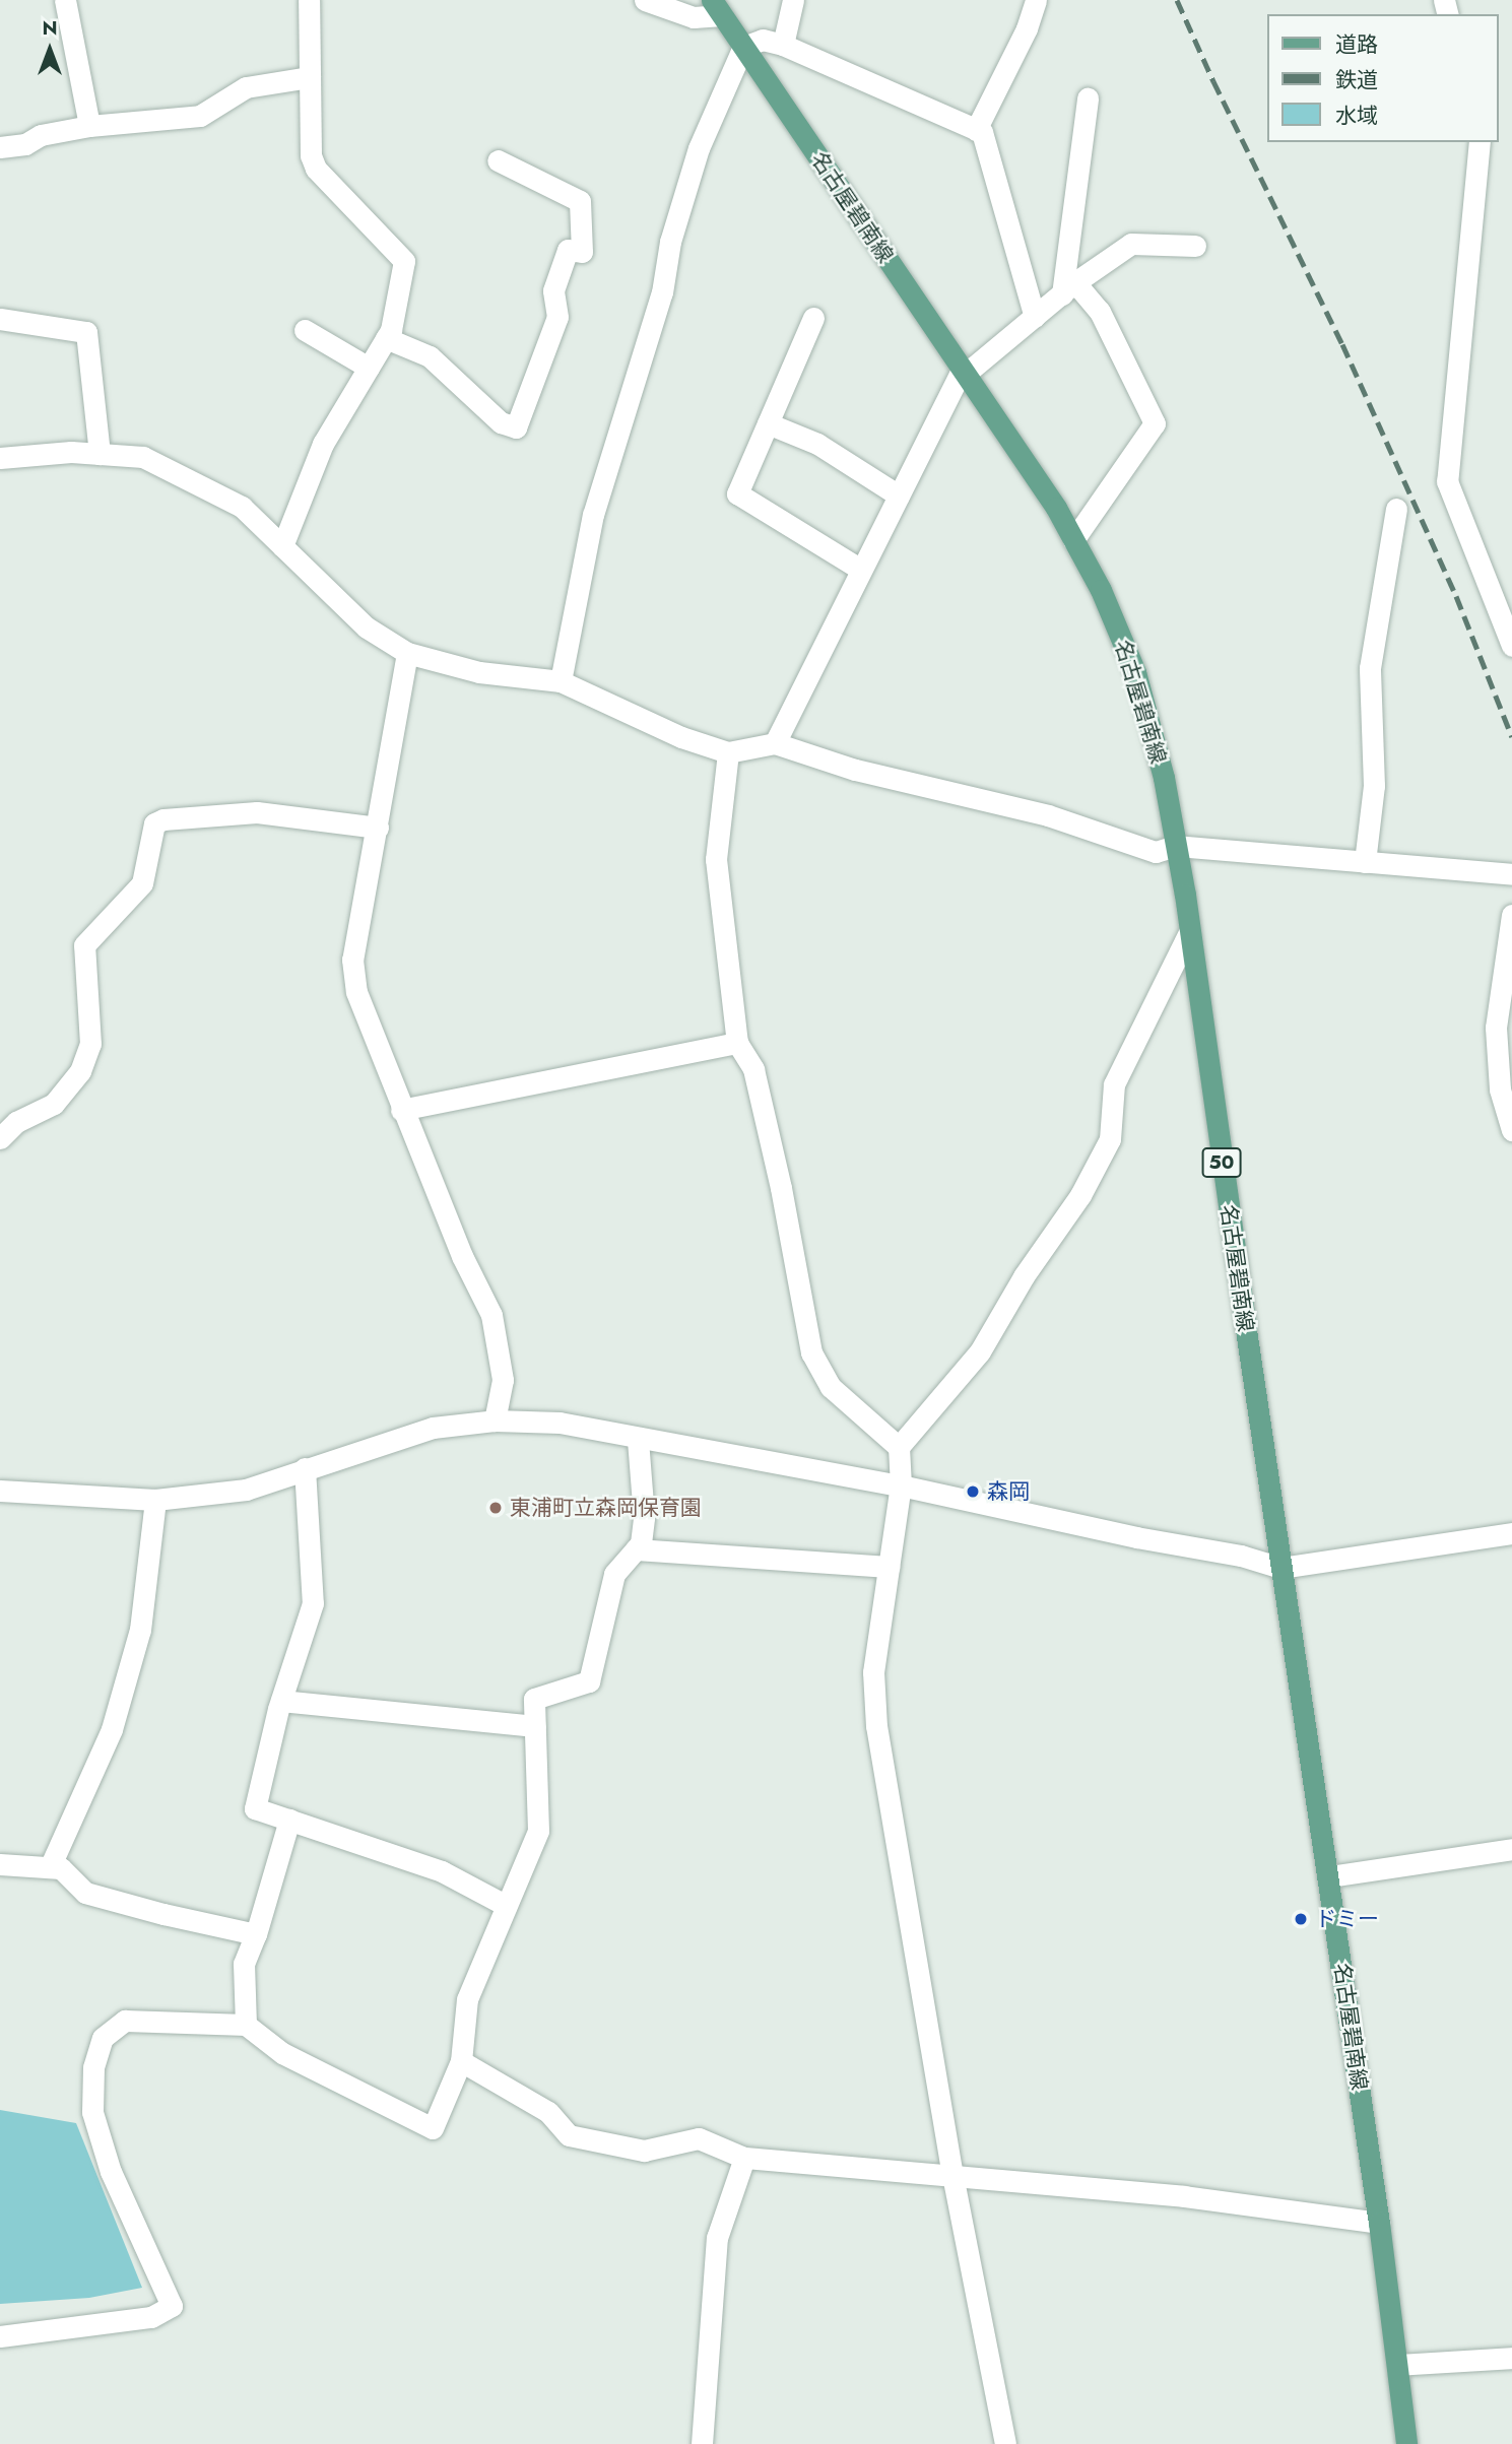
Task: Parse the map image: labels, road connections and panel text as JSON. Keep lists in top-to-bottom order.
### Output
{
  "streets": {
    "main road": ["名古屋碧南線", "50"]
  },
  "places": ["森岡", "東浦町立森岡保育園", "ドミー"],
  "legend": ["道路", "鉄道", "水域"],
  "north": "top"
}
